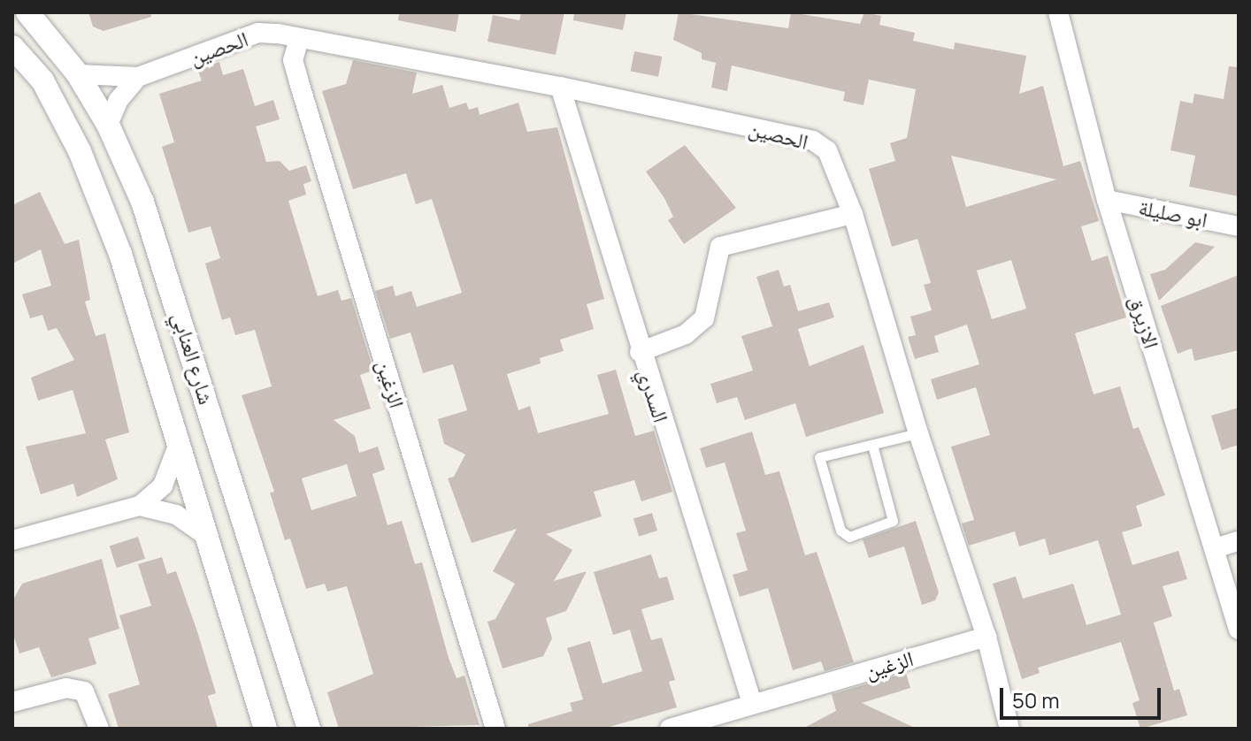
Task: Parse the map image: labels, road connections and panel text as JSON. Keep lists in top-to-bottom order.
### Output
{
  "streets": {
    "street": [
      "الحصين",
      "ابو صليلة",
      "الازيرق",
      "شارع العنابي",
      "الزغين",
      "السدري"
    ]
  },
  "crossings": [
    ["الحصين", "شارع العنابي"],
    ["الحصين", "الزغين"],
    ["الحصين", "السدري"],
    ["ابو صليلة", "الازيرق"],
    ["الزغين", "السدري"]
  ],
  "scale_bar": "50 m"
}
